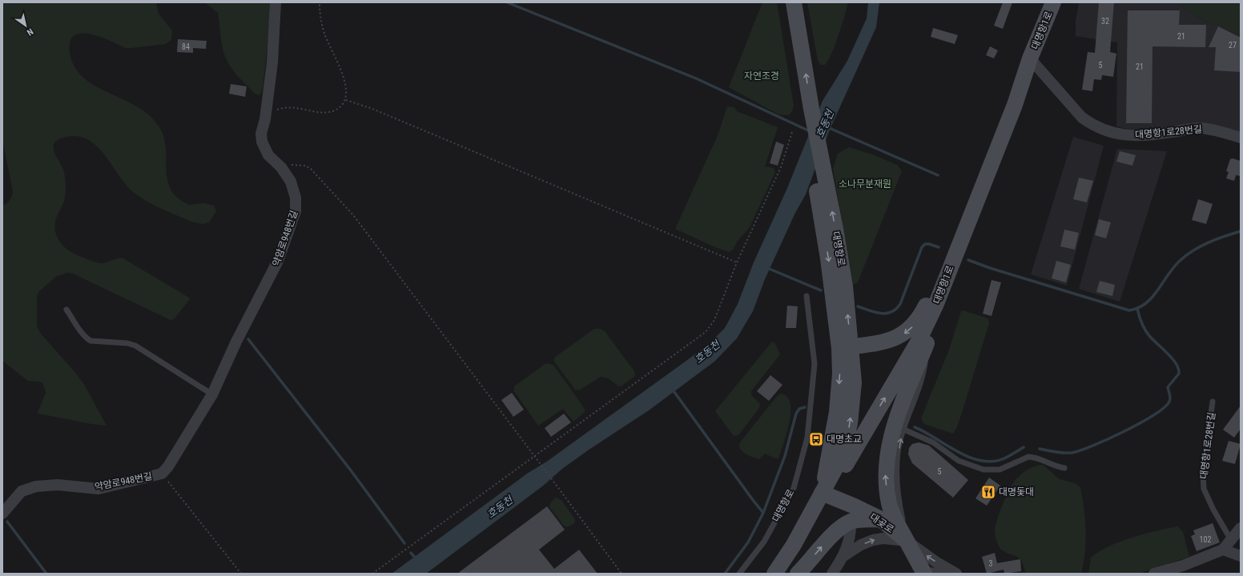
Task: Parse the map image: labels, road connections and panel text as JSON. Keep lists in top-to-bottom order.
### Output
{
  "streets": {
    "street": [
      "대명항1로",
      "대명항1로28번길",
      "약암로948번길",
      "대명항로",
      "대곶로"
    ]
  },
  "crossings": [
    ["대명항1로", "대명항1로28번길"],
    ["대명항1로", "대명항로"],
    ["대명항1로", "대곶로"],
    ["대명항로", "대곶로"]
  ],
  "water": ["호동천"],
  "parks": ["자연조경", "소나무분재원"],
  "places": {
    "bus stop": ["대명초교"],
    "restaurant": ["대명돛대"]
  },
  "house_numbers": [
    "32",
    "21",
    "27",
    "84",
    "5",
    "21",
    "5",
    "102",
    "3"
  ],
  "north": "bottom right"
}
